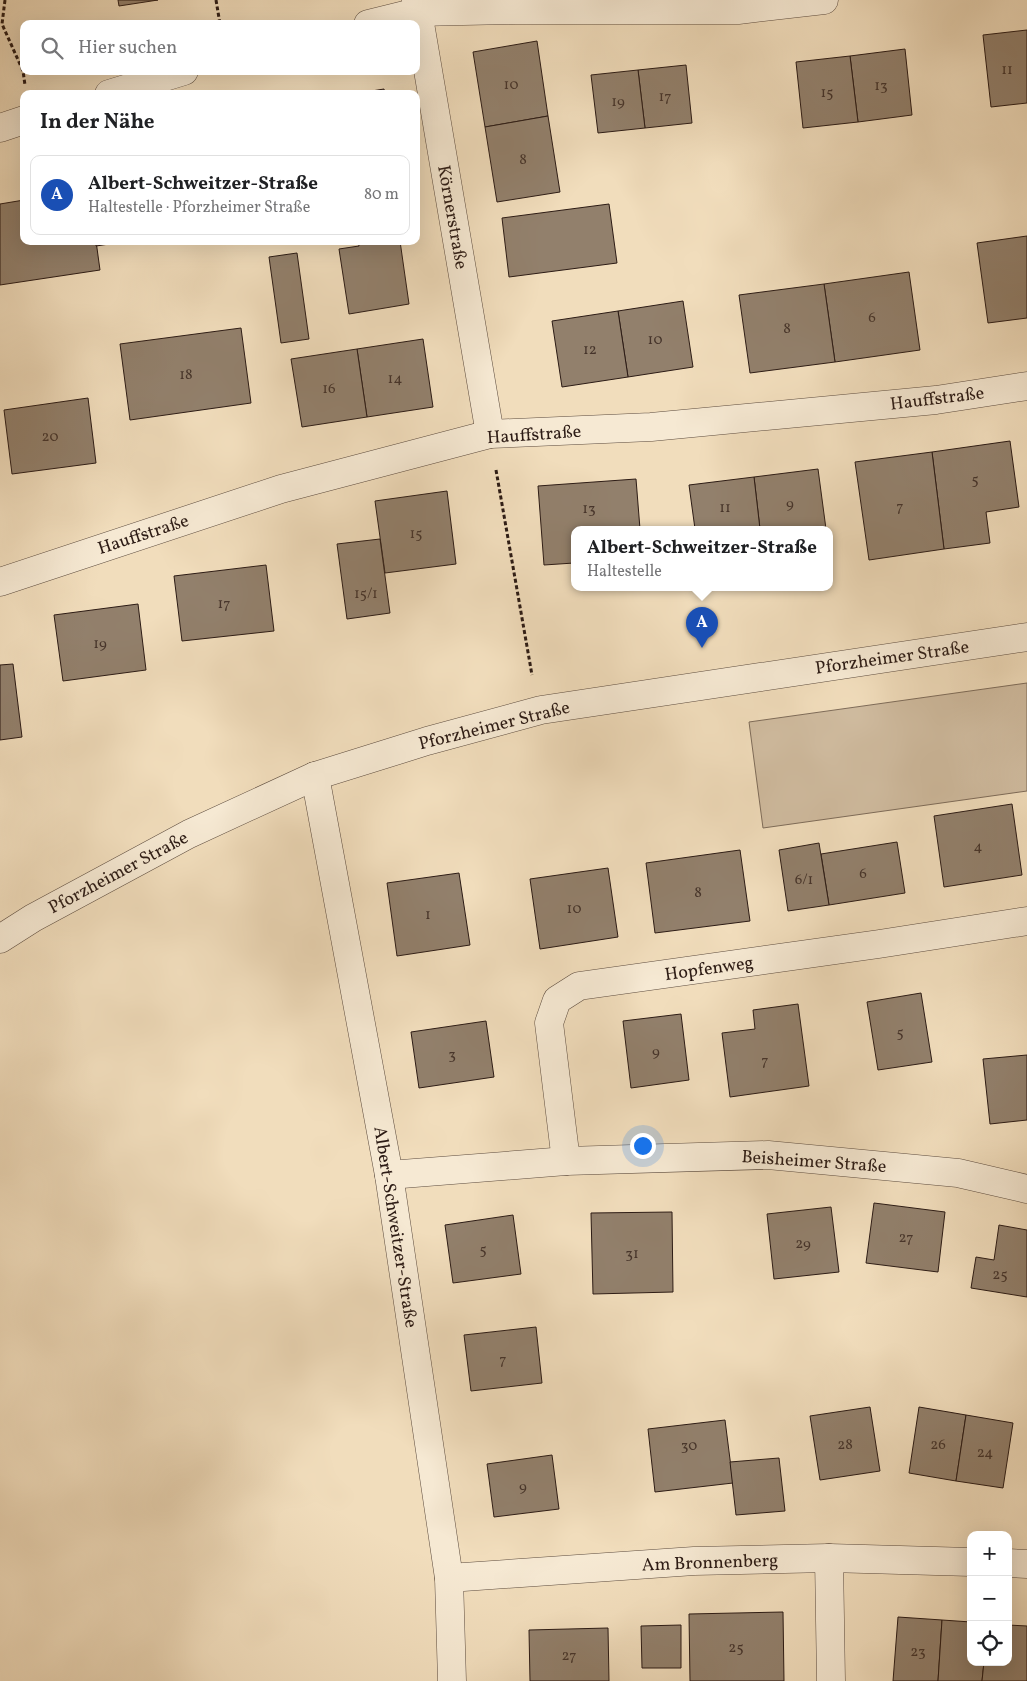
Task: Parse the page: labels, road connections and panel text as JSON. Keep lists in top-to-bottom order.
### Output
{
  "streets": {
    "street": [
      "Körnerstraße",
      "Hauffstraße",
      "Pforzheimer Straße",
      "Hopfenweg",
      "Beisheimer Straße",
      "Albert-Schweitzer-Straße",
      "Am Bronnenberg"
    ]
  },
  "crossings": [
    ["Körnerstraße", "Hauffstraße"],
    ["Pforzheimer Straße", "Albert-Schweitzer-Straße"],
    ["Hopfenweg", "Beisheimer Straße"],
    ["Beisheimer Straße", "Albert-Schweitzer-Straße"],
    ["Albert-Schweitzer-Straße", "Am Bronnenberg"]
  ],
  "house_numbers": [
    "11",
    "10",
    "13",
    "15",
    "17",
    "19",
    "8",
    "6",
    "8",
    "10",
    "12",
    "18",
    "14",
    "16",
    "20",
    "5",
    "9",
    "7",
    "11",
    "13",
    "15",
    "15/1",
    "17",
    "19",
    "4",
    "6",
    "6/1",
    "8",
    "10",
    "1",
    "5",
    "9",
    "3",
    "7",
    "27",
    "29",
    "5",
    "31",
    "25",
    "7",
    "28",
    "26",
    "30",
    "24",
    "9",
    "25",
    "23",
    "27"
  ],
  "page": {
    "search": "Hier suchen",
    "heading": "In der Nähe",
    "list": [
      {
        "mark": "A",
        "name": "Albert-Schweitzer-Straße",
        "note": "Haltestelle · Pforzheimer Straße",
        "value": "80 m"
      }
    ],
    "popup": ["Albert-Schweitzer-Straße", "Haltestelle"],
    "pins": "A",
    "map_buttons": ["+", "−"]
  }
}
